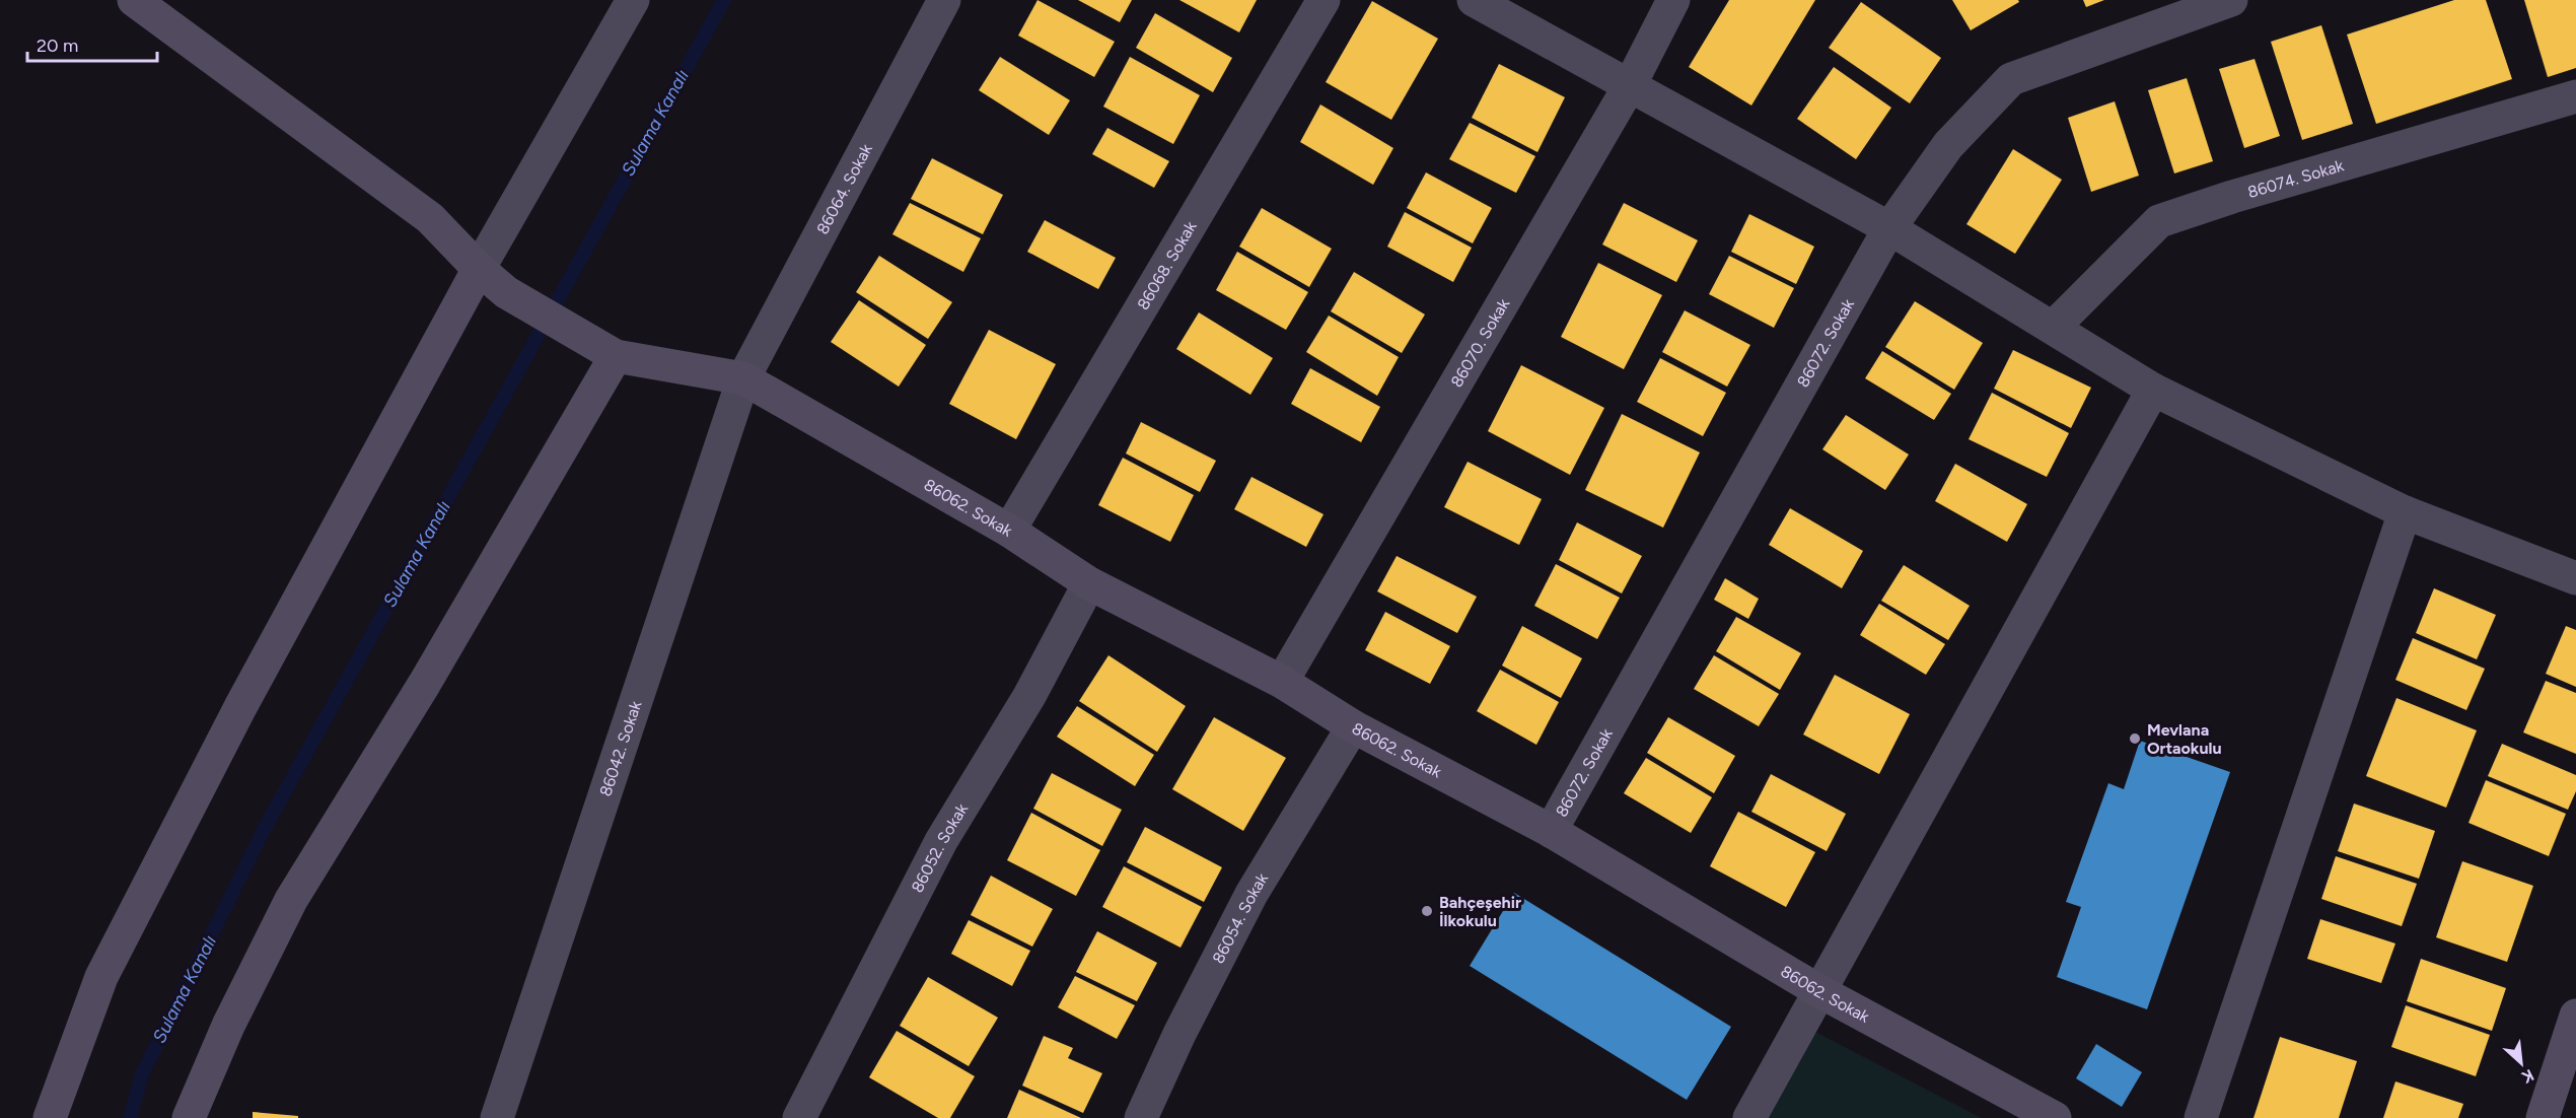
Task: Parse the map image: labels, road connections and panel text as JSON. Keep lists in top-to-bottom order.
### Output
{
  "streets": {
    "main road": ["86062. Sokak"],
    "street": [
      "86074. Sokak",
      "86064. Sokak",
      "86068. Sokak",
      "86070. Sokak",
      "86072. Sokak",
      "86042. Sokak",
      "86052. Sokak",
      "86054. Sokak"
    ]
  },
  "crossings": [
    ["86064. Sokak", "86062. Sokak"],
    ["86064. Sokak", "86042. Sokak"],
    ["86068. Sokak", "86062. Sokak"],
    ["86070. Sokak", "86062. Sokak"],
    ["86072. Sokak", "86062. Sokak"],
    ["86062. Sokak", "86042. Sokak"],
    ["86062. Sokak", "86052. Sokak"],
    ["86062. Sokak", "86054. Sokak"]
  ],
  "water": ["Sulama Kanalı"],
  "places": ["Mevlana Ortaokulu", "Bahçeşehir İlkokulu"],
  "scale_bar": "20 m",
  "north": "bottom right"
}
